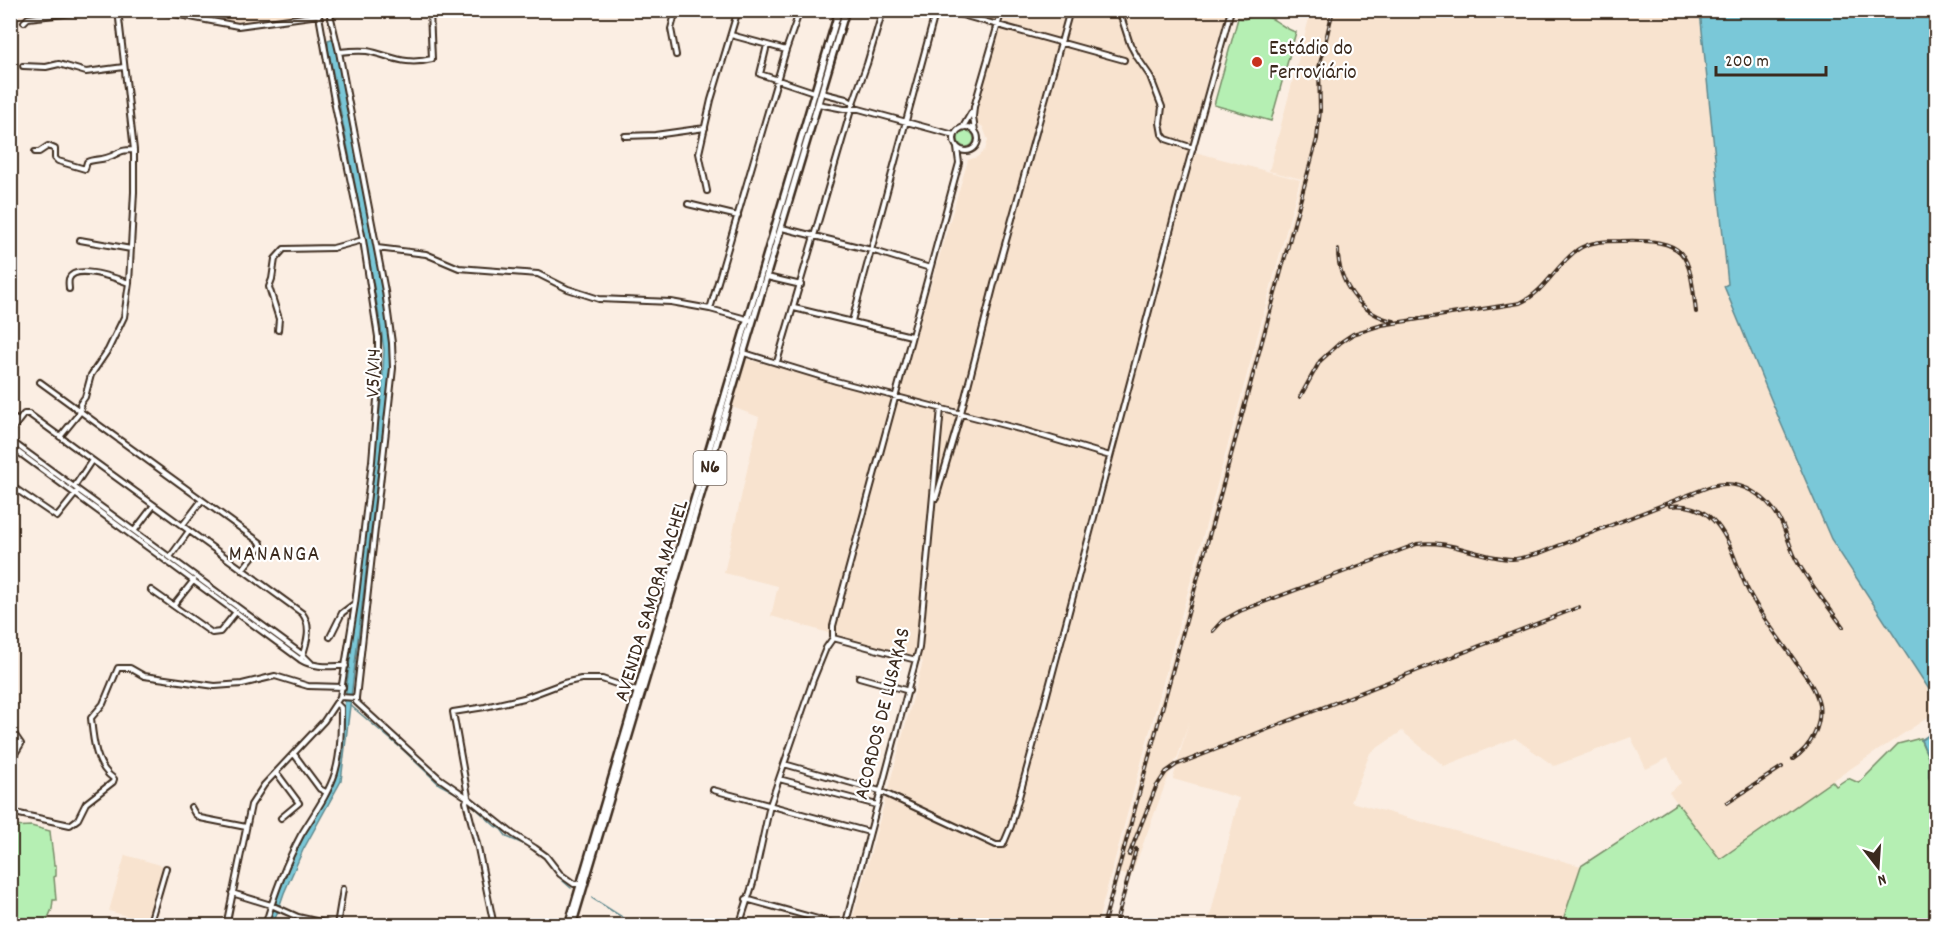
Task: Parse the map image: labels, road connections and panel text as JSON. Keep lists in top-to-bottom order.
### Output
{
  "streets": {
    "highway": ["N6", "AVENIDA SAMORA MACHEL"],
    "street": ["V5/V14", "ACORDOS DE LUSAKAS"]
  },
  "districts": ["MANANGA"],
  "places": ["Estádio do Ferroviário"],
  "scale_bar": "200 m",
  "north": "bottom"
}
